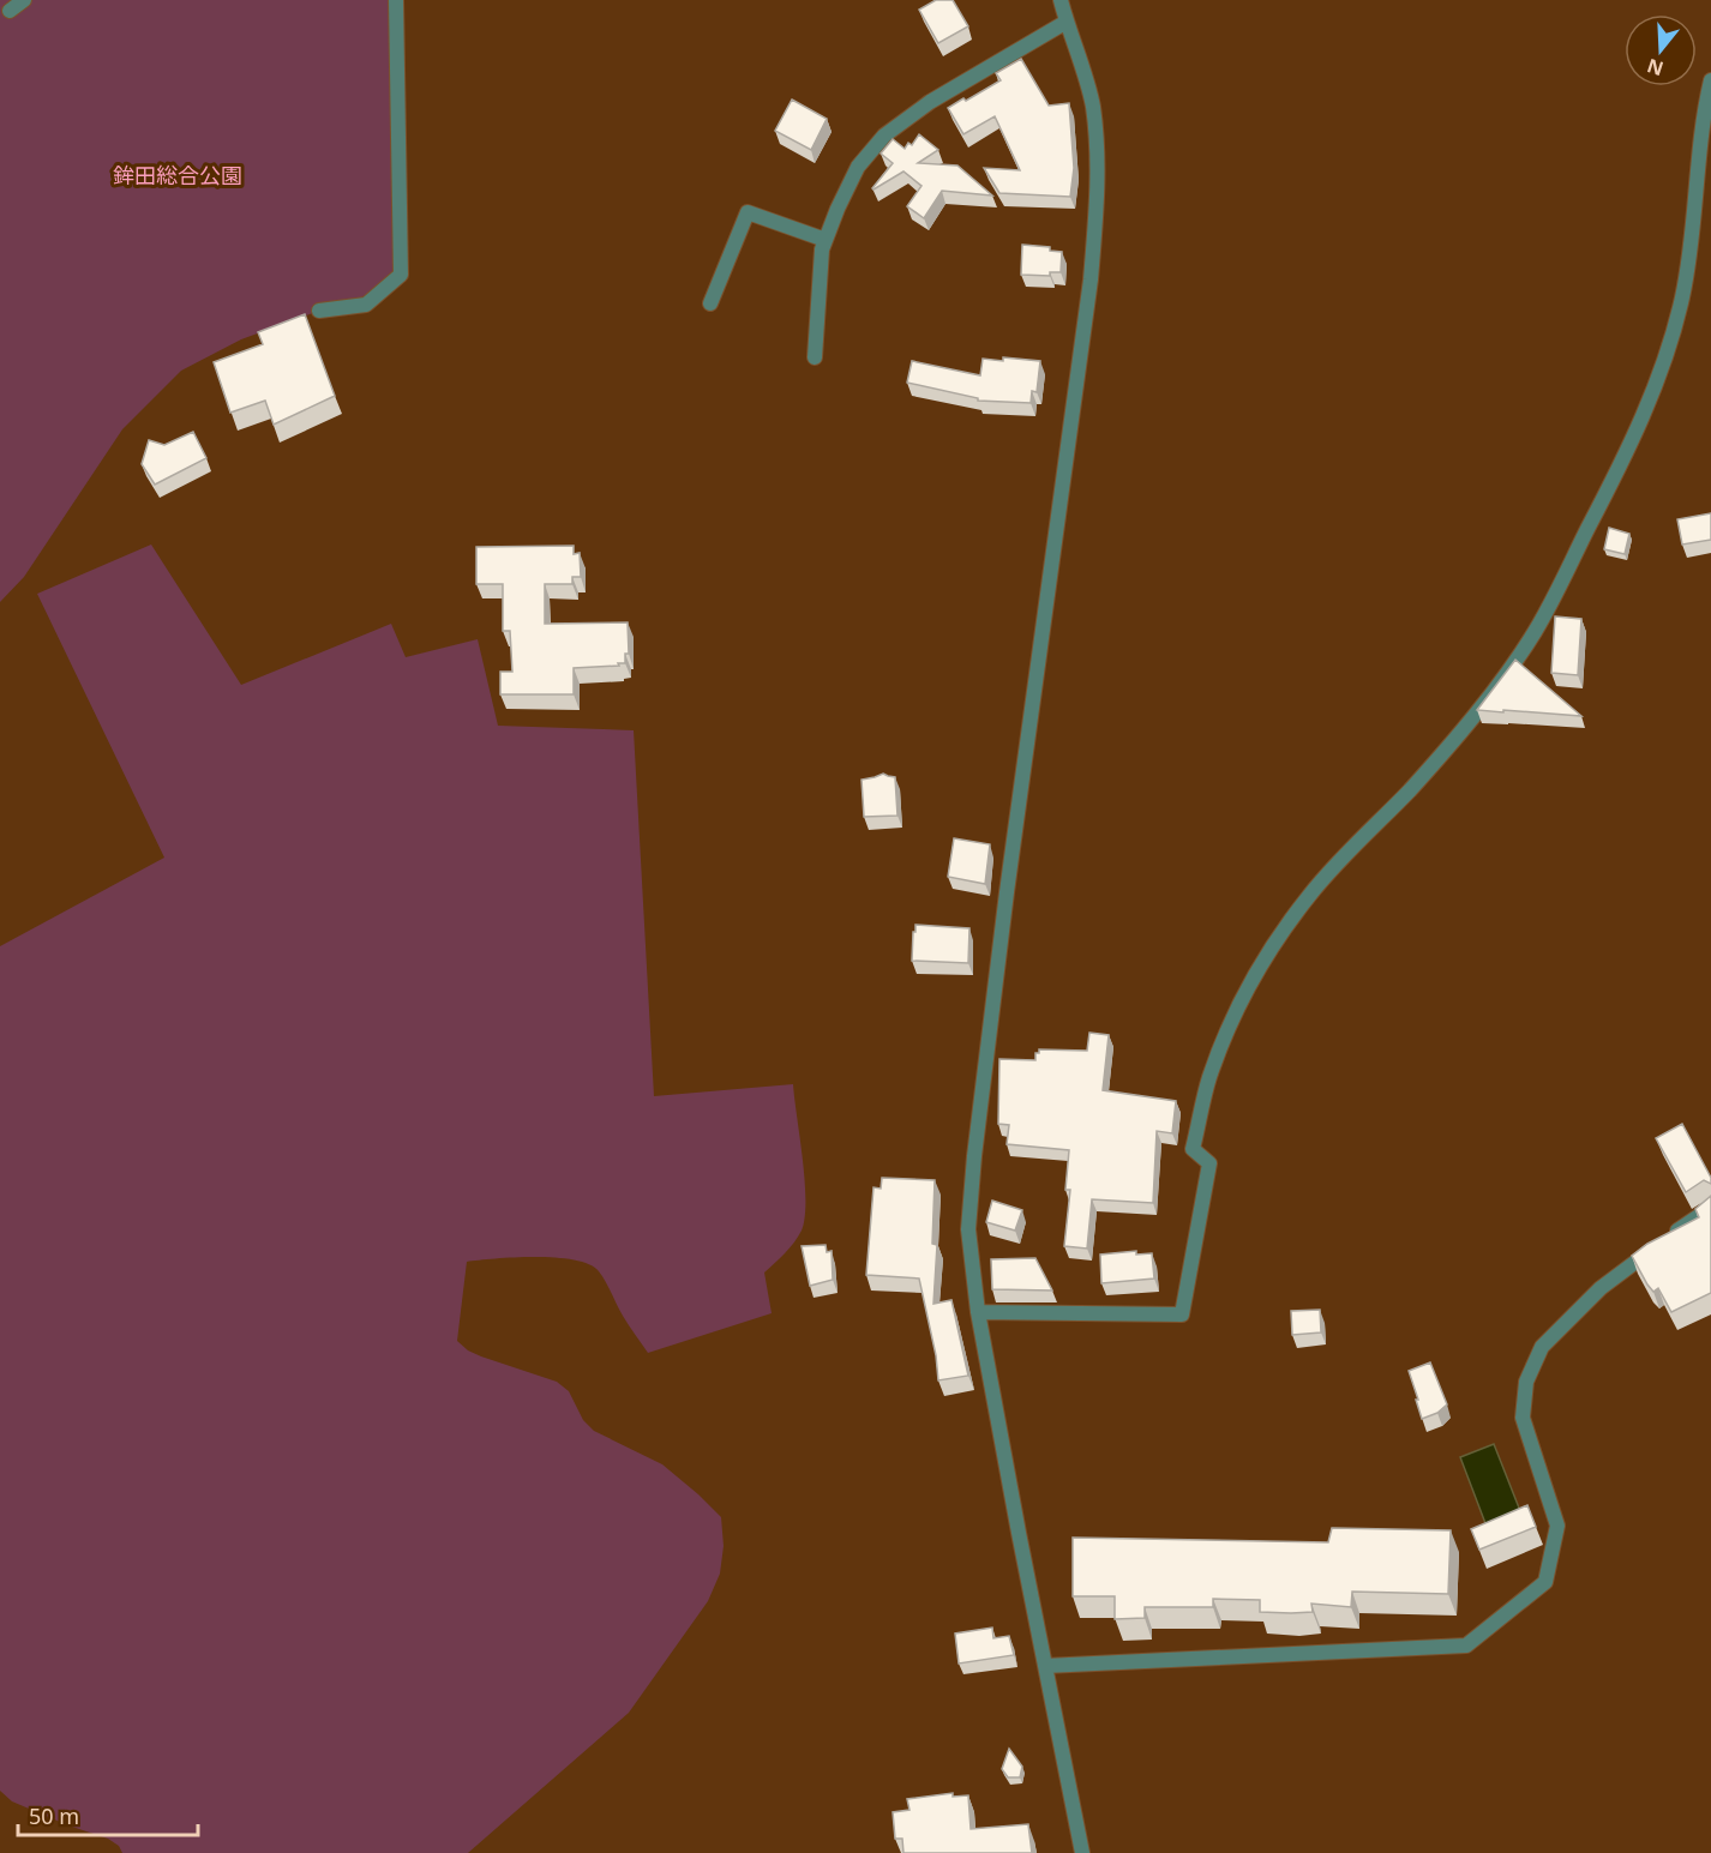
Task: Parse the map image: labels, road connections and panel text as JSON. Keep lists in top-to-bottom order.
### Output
{
  "parks": ["鉾田総合公園"],
  "scale_bar": "50 m",
  "north": "bottom"
}
